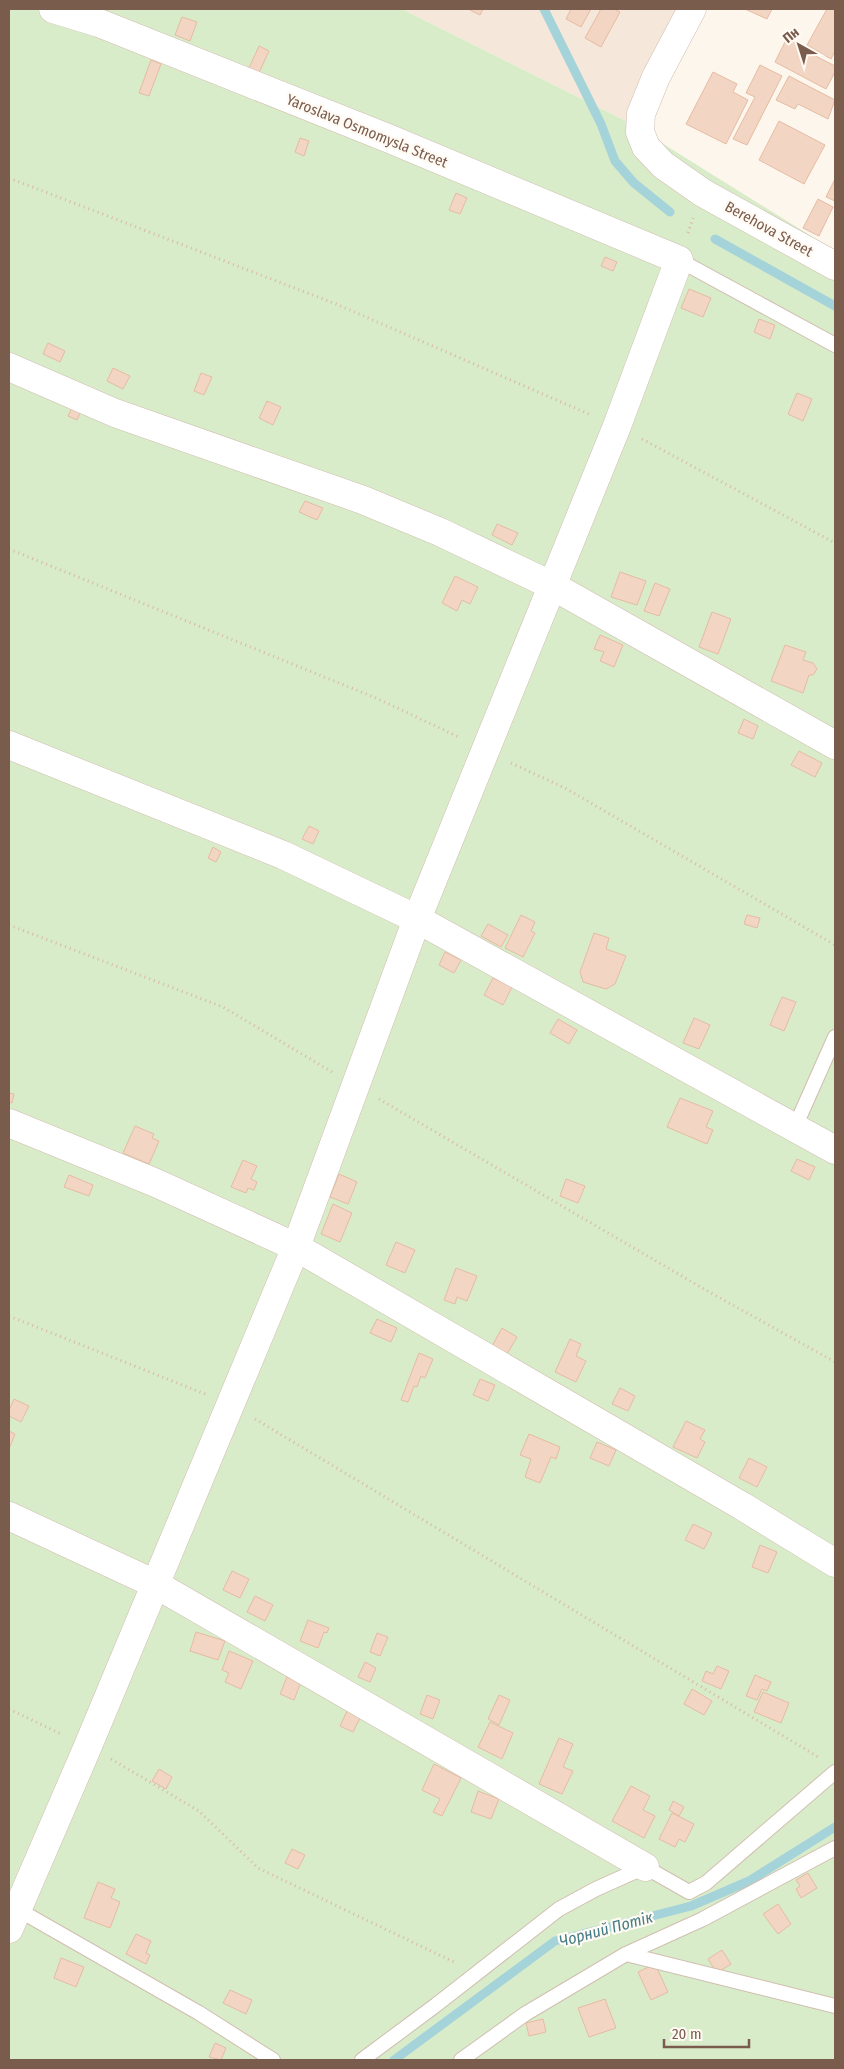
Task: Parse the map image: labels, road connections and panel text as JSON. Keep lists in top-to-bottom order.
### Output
{
  "streets": {
    "street": ["Yaroslava Osmomysla Street", "Berehova Street"]
  },
  "water": ["Чорний Потік"],
  "scale_bar": "20 m",
  "north": "top left"
}
